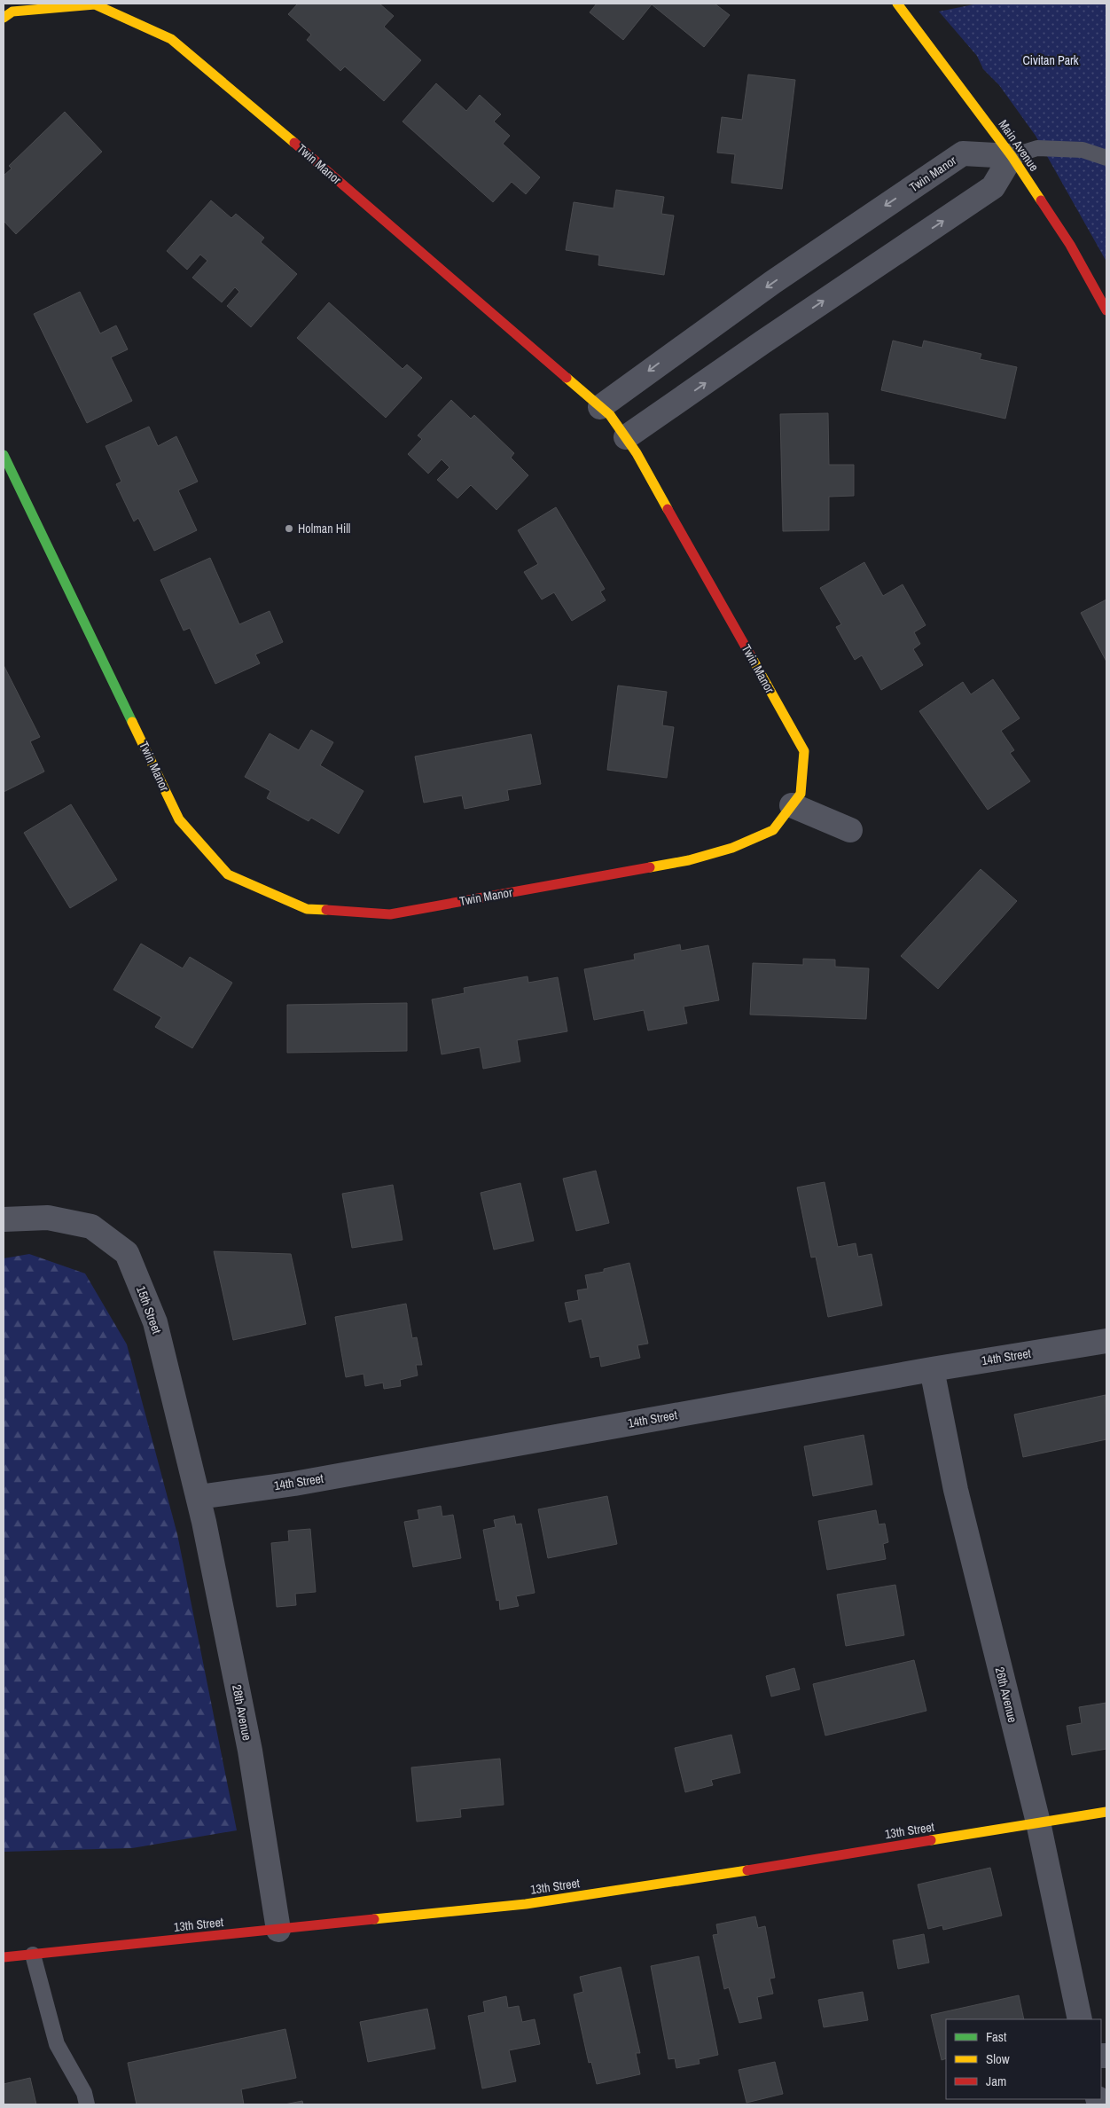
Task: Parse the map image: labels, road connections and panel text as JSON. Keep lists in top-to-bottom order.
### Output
{
  "streets": {
    "street": [
      "Main Avenue",
      "Twin Manor",
      "15th Street",
      "14th Street",
      "26th Avenue",
      "28th Avenue",
      "13th Street"
    ]
  },
  "crossings": [
    ["Main Avenue", "Twin Manor"],
    ["15th Street", "14th Street"],
    ["15th Street", "28th Avenue"],
    ["14th Street", "26th Avenue"],
    ["14th Street", "28th Avenue"],
    ["26th Avenue", "13th Street"],
    ["28th Avenue", "13th Street"]
  ],
  "parks": ["Civitan Park"],
  "places": ["Holman Hill"],
  "legend": ["Fast", "Slow", "Jam"]
}
